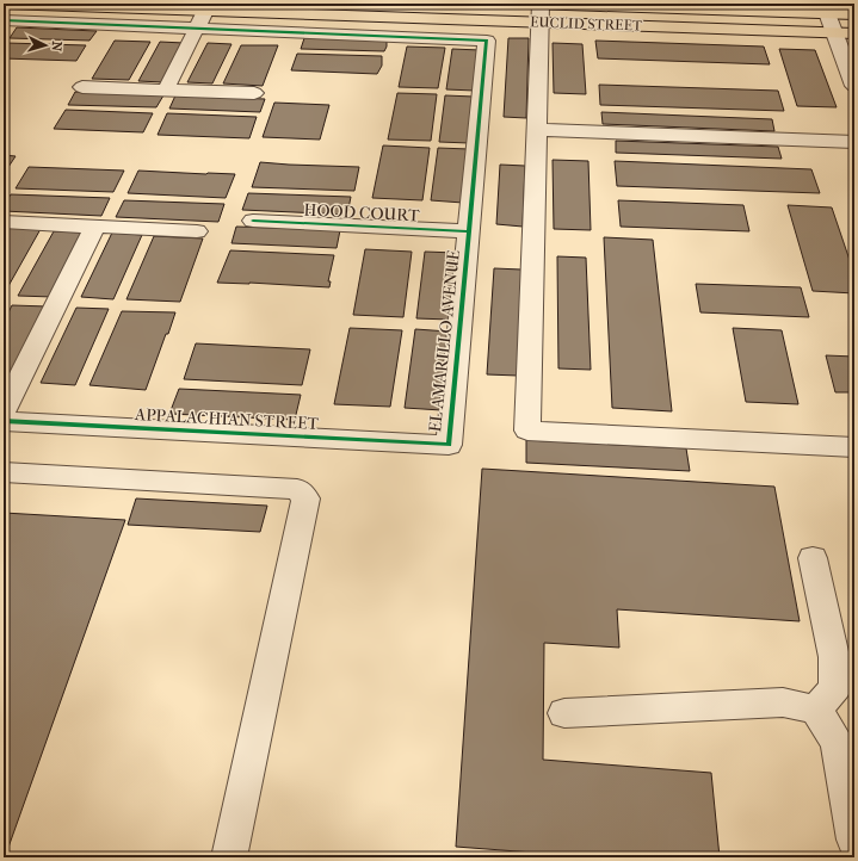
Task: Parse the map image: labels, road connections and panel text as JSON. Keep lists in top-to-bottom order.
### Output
{
  "streets": {
    "main road": ["EUCLID STREET"],
    "street": ["HOOD COURT", "EL AMARILLO AVENUE", "APPALACHIAN STREET"]
  },
  "crossings": [
    ["HOOD COURT", "EL AMARILLO AVENUE"],
    ["EL AMARILLO AVENUE", "APPALACHIAN STREET"]
  ],
  "north": "right"
}
